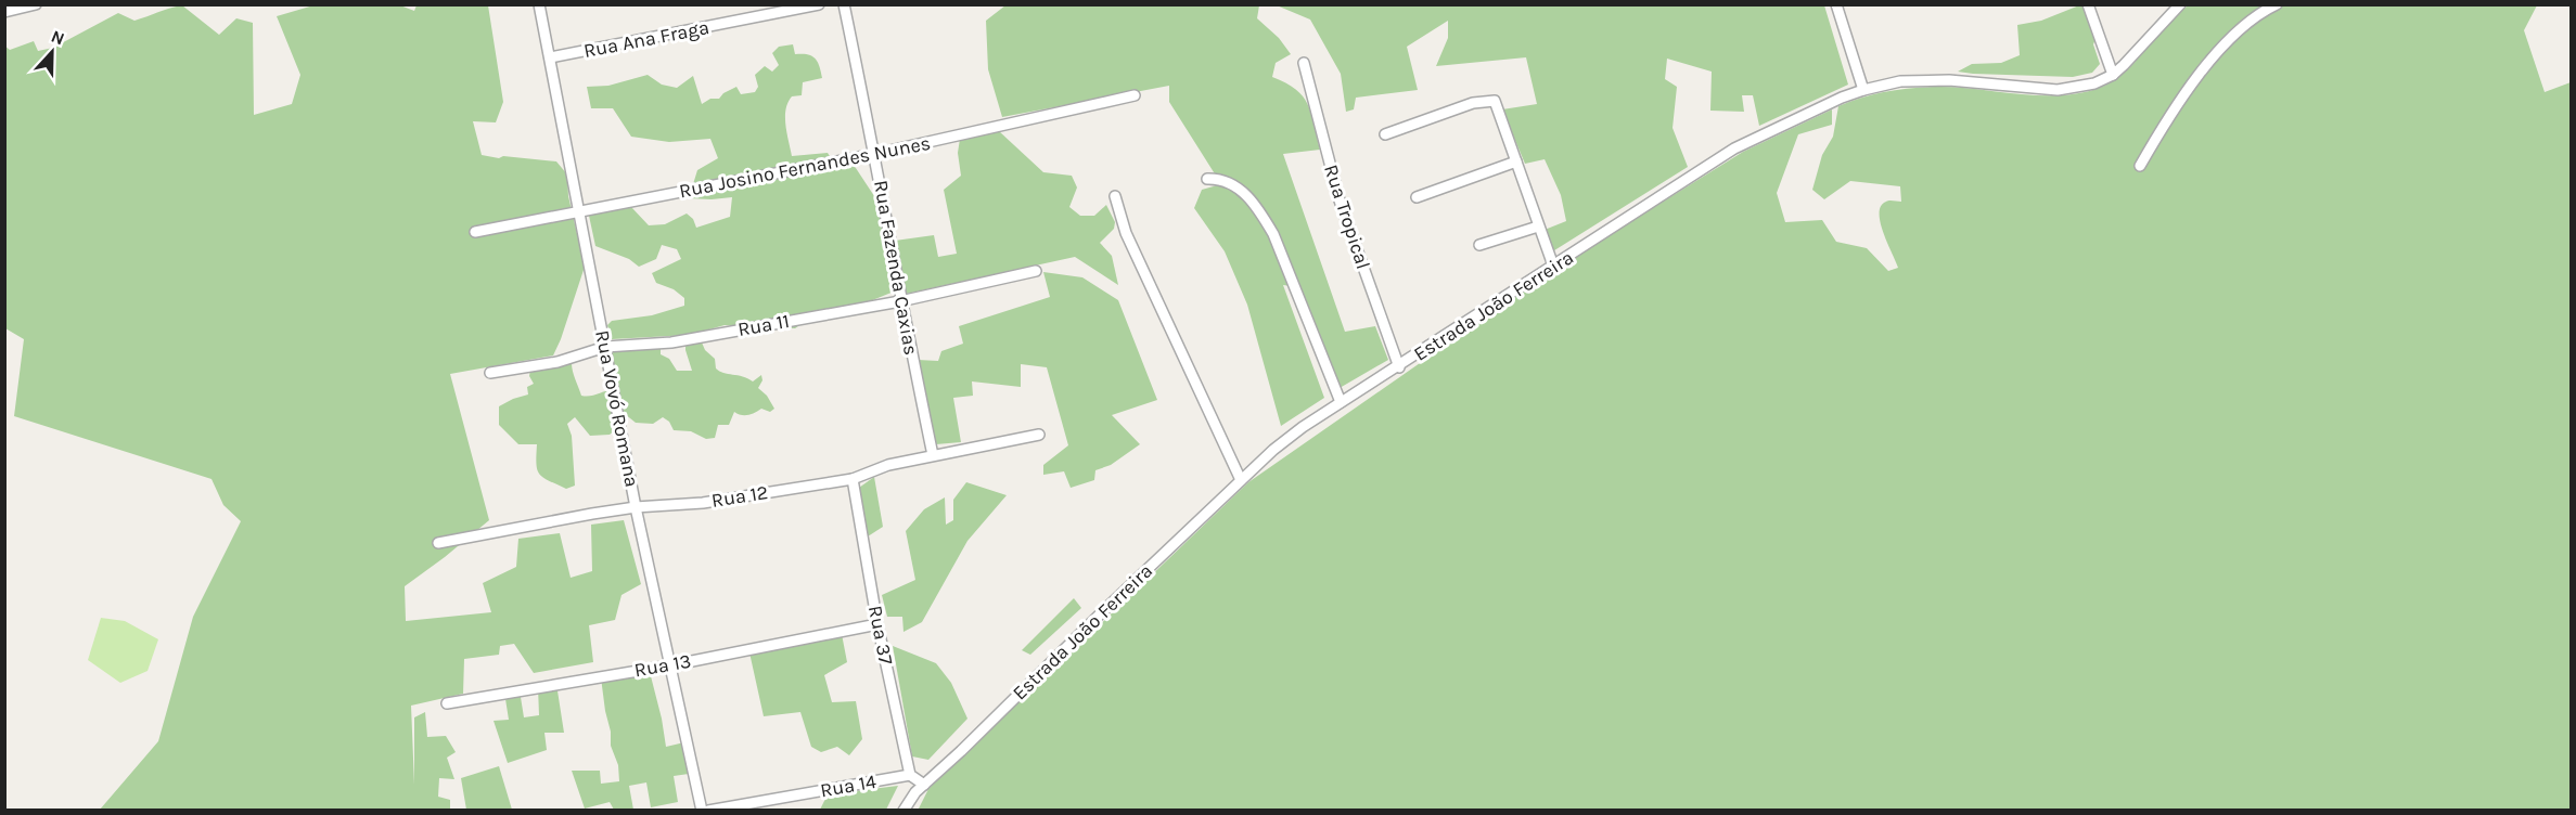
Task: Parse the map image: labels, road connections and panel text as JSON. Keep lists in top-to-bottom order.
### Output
{
  "streets": {
    "street": [
      "Rua Ana Fraga",
      "Rua Josino Fernandes Nunes",
      "Rua Tropical",
      "Rua Fazenda Caxias",
      "Estrada João Ferreira",
      "Rua 11",
      "Rua Vovó Romana",
      "Rua 12",
      "Rua 37",
      "Rua 13",
      "Rua 14"
    ]
  },
  "crossings": [
    ["Rua Ana Fraga", "Rua Vovó Romana"],
    ["Rua Josino Fernandes Nunes", "Rua Fazenda Caxias"],
    ["Rua Josino Fernandes Nunes", "Rua Vovó Romana"],
    ["Rua Tropical", "Estrada João Ferreira"],
    ["Rua Fazenda Caxias", "Rua 11"],
    ["Rua Fazenda Caxias", "Rua 12"],
    ["Rua 11", "Rua Vovó Romana"],
    ["Rua Vovó Romana", "Rua 12"],
    ["Rua Vovó Romana", "Rua 13"],
    ["Rua 12", "Rua 37"],
    ["Rua 37", "Rua 13"],
    ["Rua 37", "Rua 14"]
  ],
  "north": "top"
}
